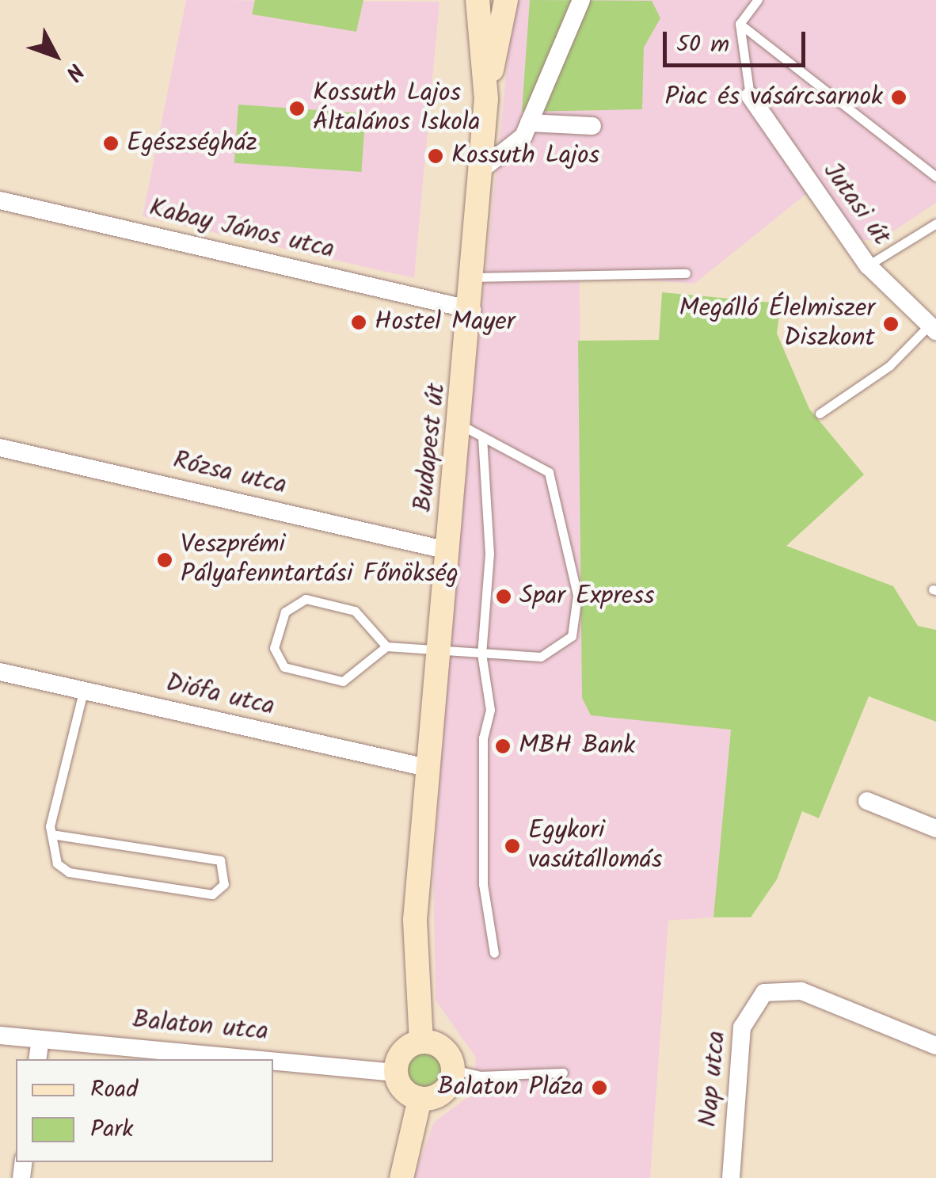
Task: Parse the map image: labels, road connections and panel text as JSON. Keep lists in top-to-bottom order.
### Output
{
  "streets": {
    "main road": ["Budapest út"],
    "street": [
      "Jutasi út",
      "Kabay János utca",
      "Rózsa utca",
      "Diófa utca",
      "Balaton utca",
      "Nap utca"
    ]
  },
  "crossings": [
    ["Kabay János utca", "Budapest út"],
    ["Budapest út", "Rózsa utca"],
    ["Budapest út", "Diófa utca"],
    ["Budapest út", "Balaton utca"]
  ],
  "places": [
    "Piac és vásárcsarnok",
    "Kossuth Lajos Általános Iskola",
    "Egészségház",
    "Kossuth Lajos",
    "Hostel Mayer",
    "Megálló Élelmiszer Diszkont",
    "Veszprémi Pályafenntartási Főnökség",
    "Spar Express",
    "MBH Bank",
    "Egykori vasútállomás",
    "Balaton Pláza"
  ],
  "legend": ["Road", "Park"],
  "scale_bar": "50 m",
  "north": "bottom right"
}
